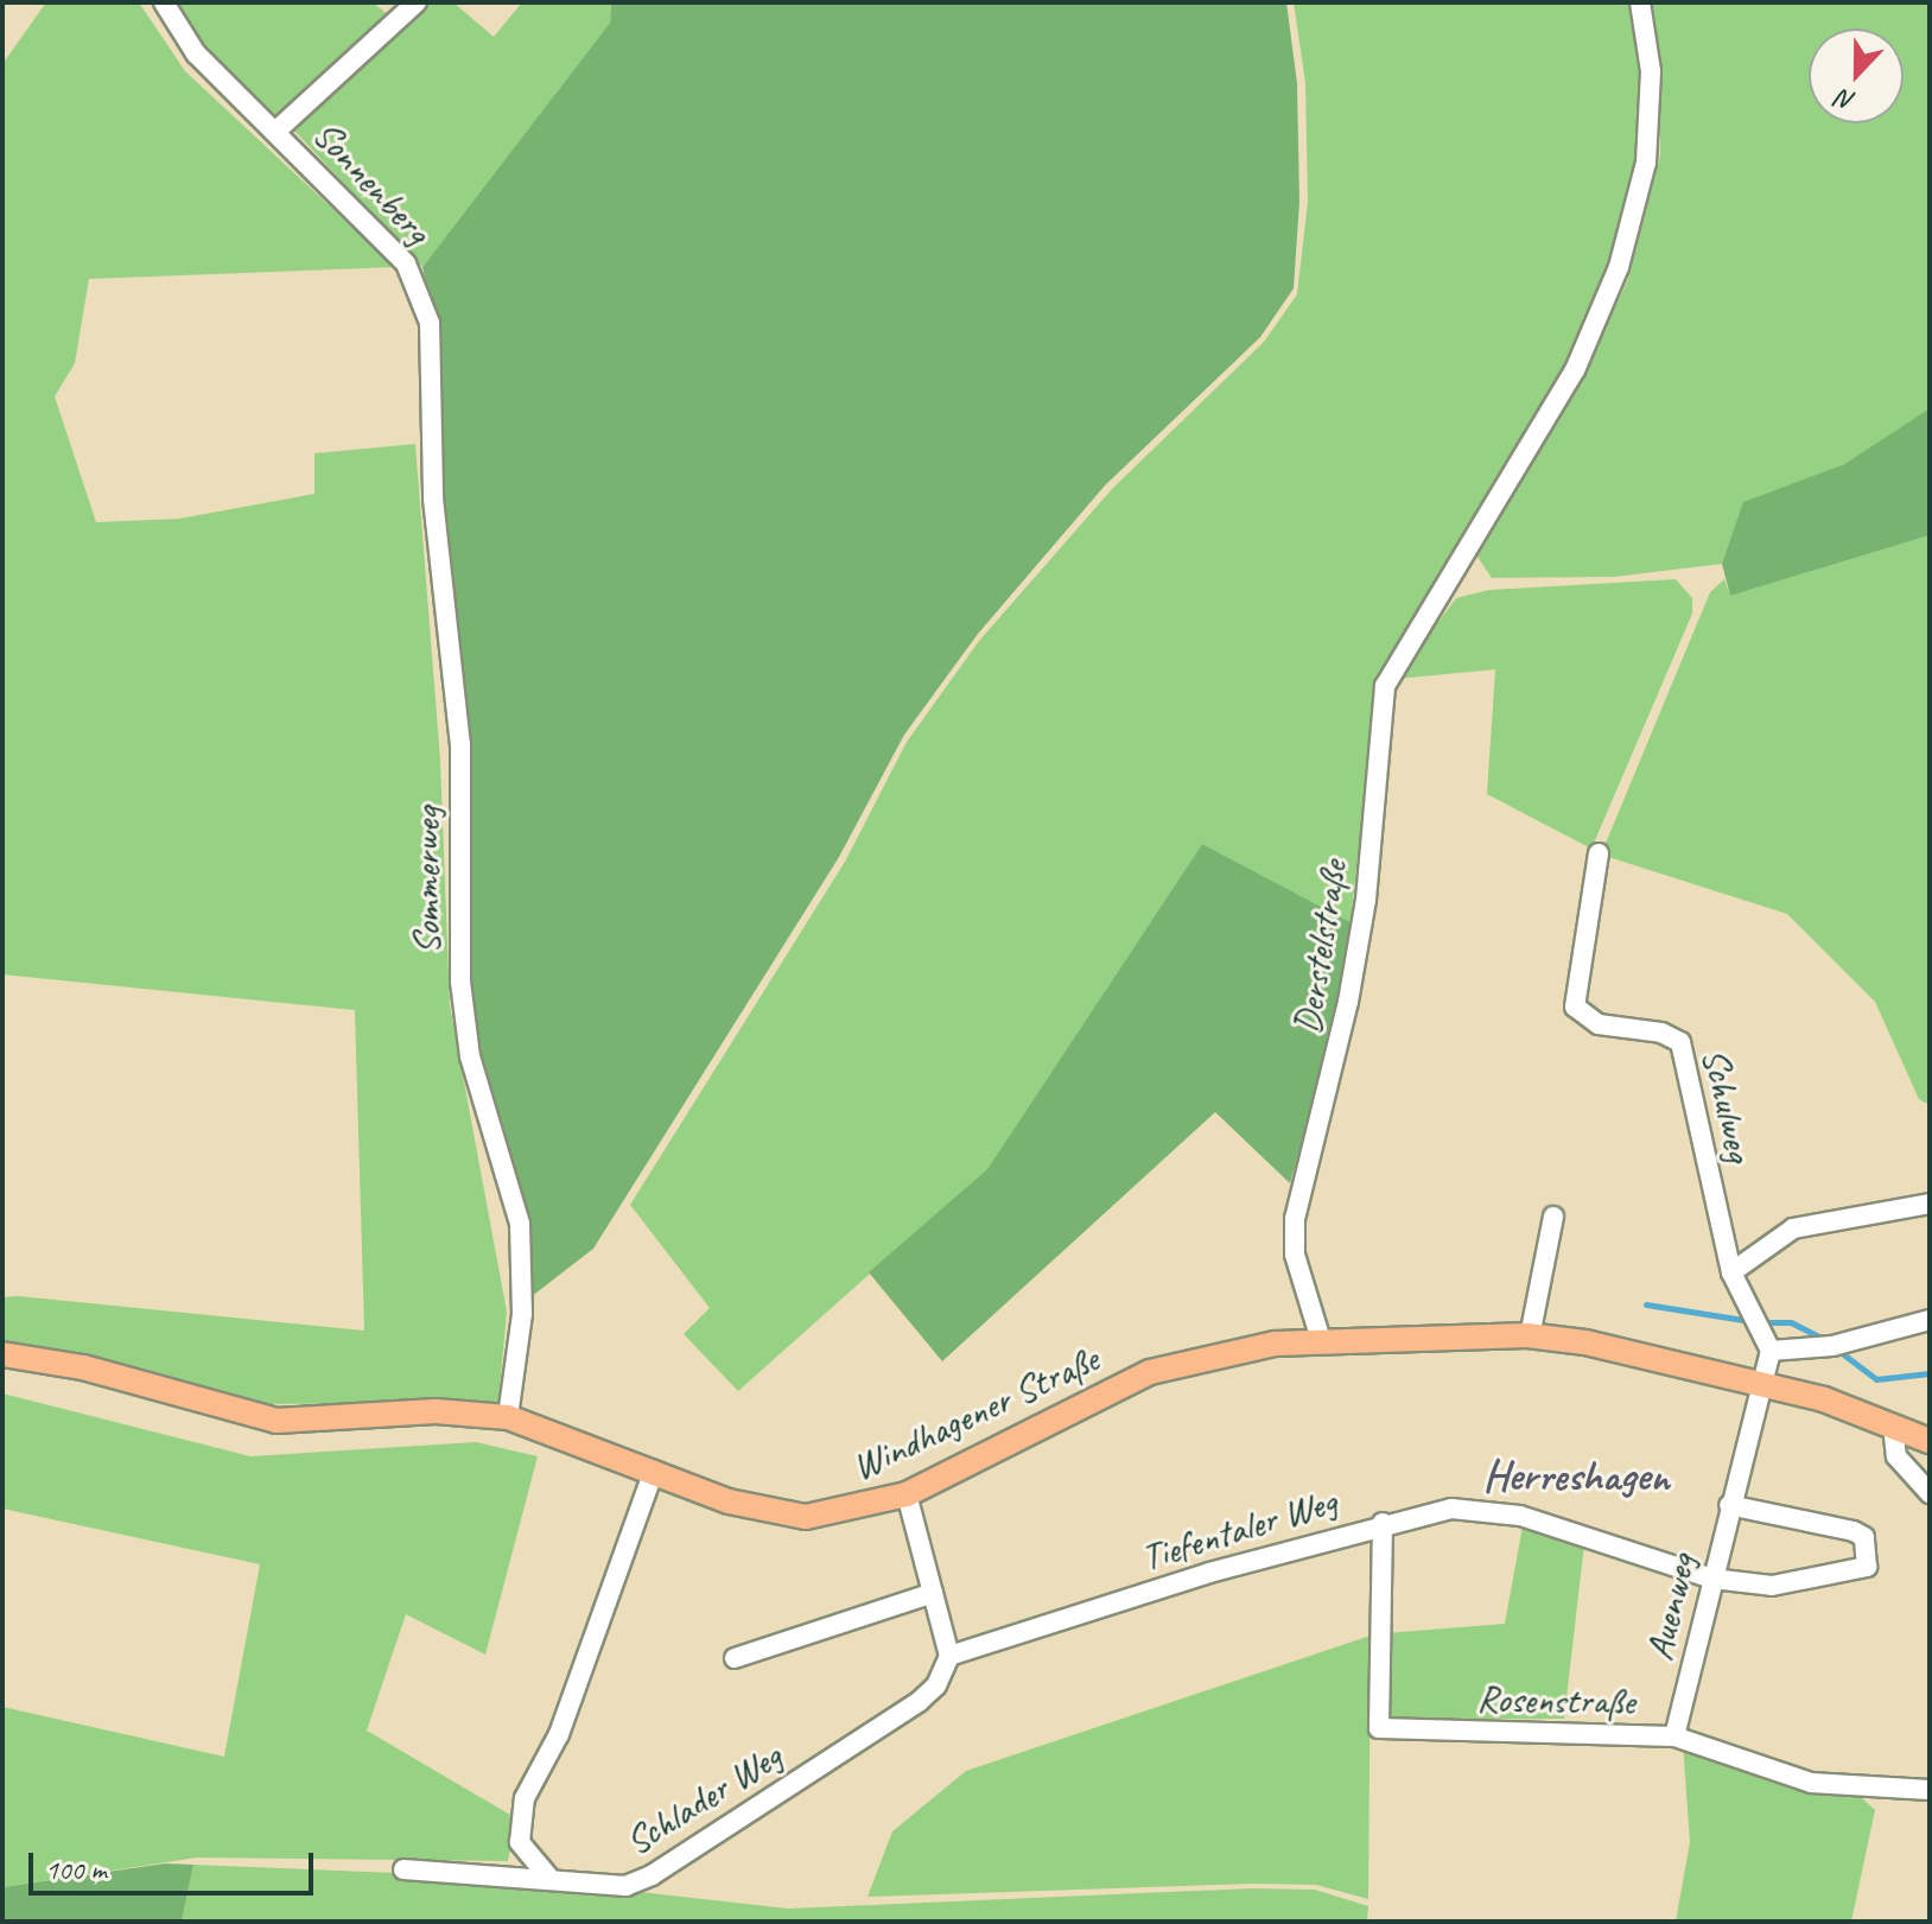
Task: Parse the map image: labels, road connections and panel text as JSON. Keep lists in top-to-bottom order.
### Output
{
  "streets": {
    "main road": ["Windhagener Straße"],
    "street": [
      "Sonnenberg",
      "Sommerweg",
      "Derstelstraße",
      "Schulweg",
      "Tiefentaler Weg",
      "Auenweg",
      "Rosenstraße",
      "Schlader Weg"
    ]
  },
  "crossings": [
    ["Sonnenberg", "Sommerweg"],
    ["Sommerweg", "Windhagener Straße"],
    ["Derstelstraße", "Windhagener Straße"],
    ["Windhagener Straße", "Auenweg"],
    ["Tiefentaler Weg", "Auenweg"],
    ["Tiefentaler Weg", "Rosenstraße"],
    ["Tiefentaler Weg", "Schlader Weg"],
    ["Auenweg", "Rosenstraße"]
  ],
  "districts": ["Herreshagen"],
  "scale_bar": "100 m",
  "north": "bottom"
}
